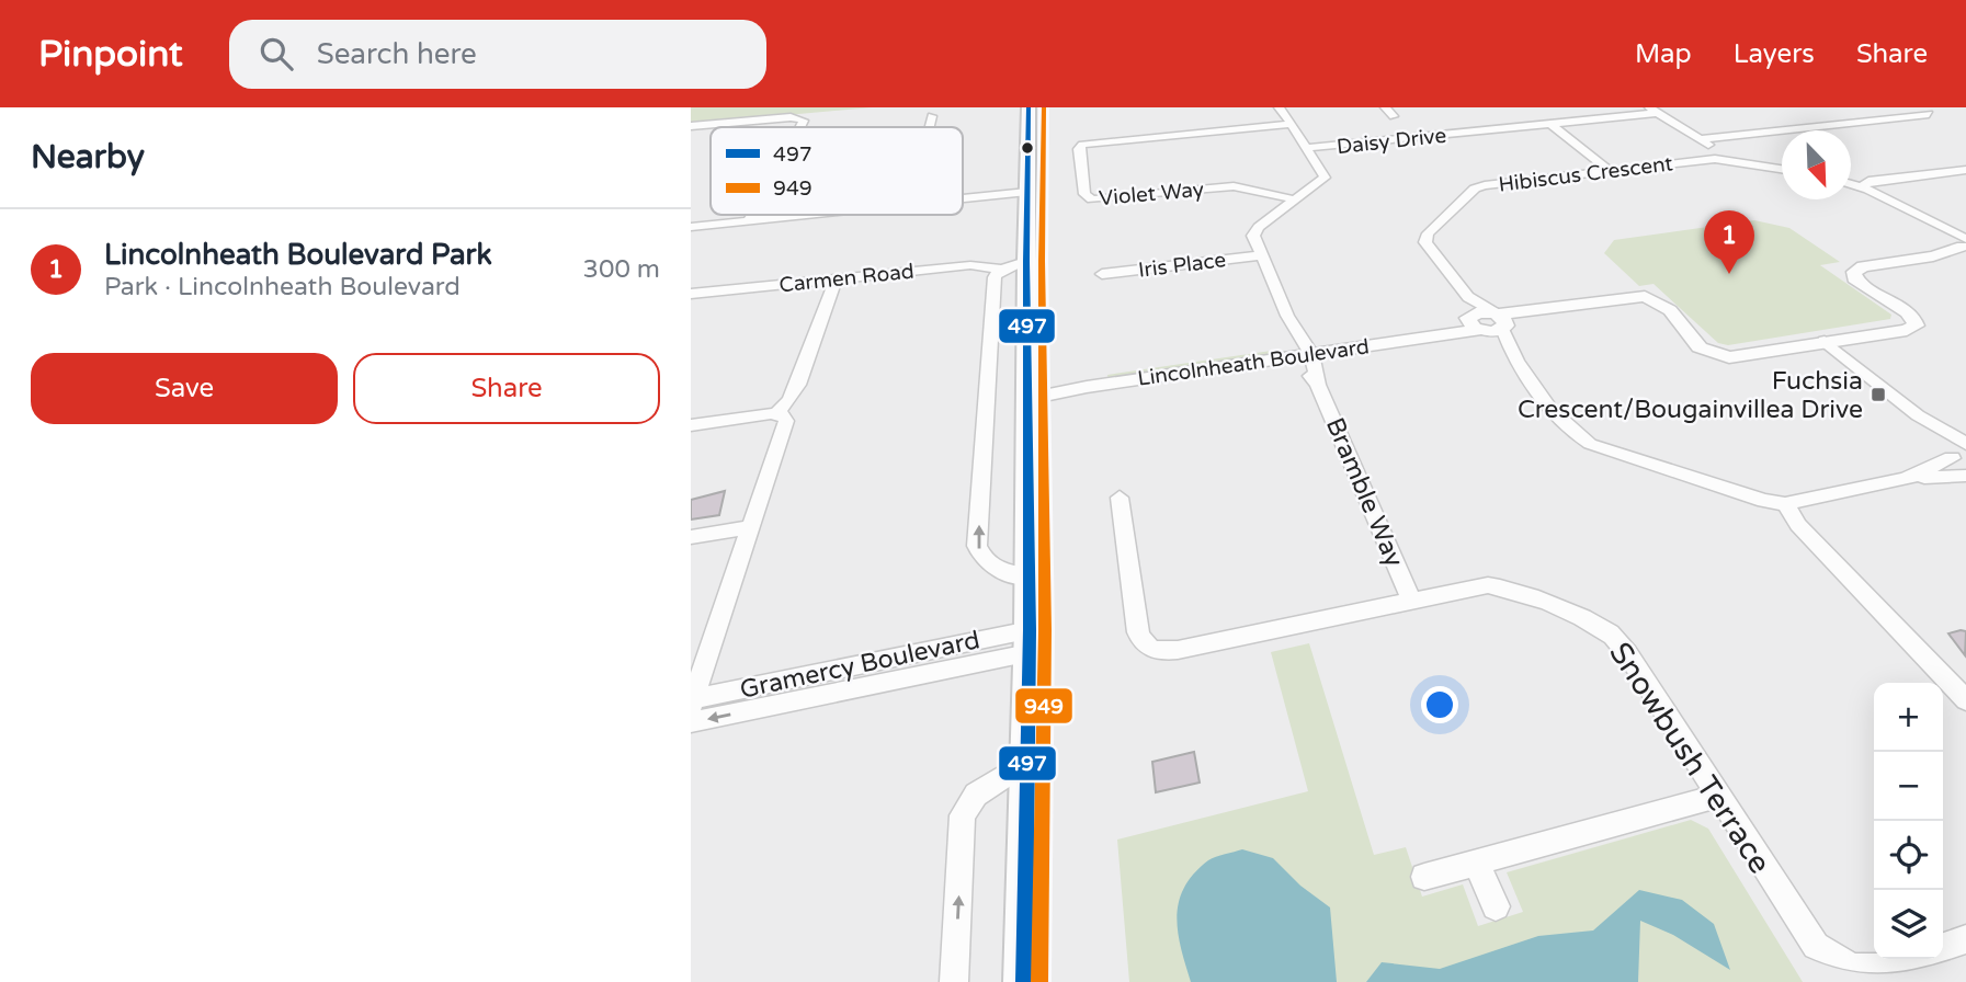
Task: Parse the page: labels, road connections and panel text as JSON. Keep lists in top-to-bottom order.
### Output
{
  "streets": {
    "street": [
      "Daisy Drive",
      "Hibiscus Crescent",
      "Violet Way",
      "Iris Place",
      "Carmen Road",
      "Lincolnheath Boulevard",
      "Bramble Way",
      "Gramercy Boulevard",
      "Snowbush Terrace"
    ]
  },
  "crossings": [
    ["Hibiscus Crescent", "Lincolnheath Boulevard"],
    ["Lincolnheath Boulevard", "Bramble Way"],
    ["Bramble Way", "Snowbush Terrace"]
  ],
  "places": {
    "transit": ["Fuchsia Crescent/Bougainvillea Drive"]
  },
  "lines": ["transit line 497", "transit line 949"],
  "legend": ["497", "949"],
  "north": "bottom right",
  "page": {
    "header": "Pinpoint",
    "search": "Search here",
    "nav": ["Map", "Layers", "Share"],
    "heading": "Nearby",
    "list": [
      {
        "mark": "1",
        "name": "Lincolnheath Boulevard Park",
        "note": "Park · Lincolnheath Boulevard",
        "value": "300 m"
      }
    ],
    "pins": "1",
    "buttons": ["Save", "Share"],
    "map_buttons": ["+", "−"]
  }
}
